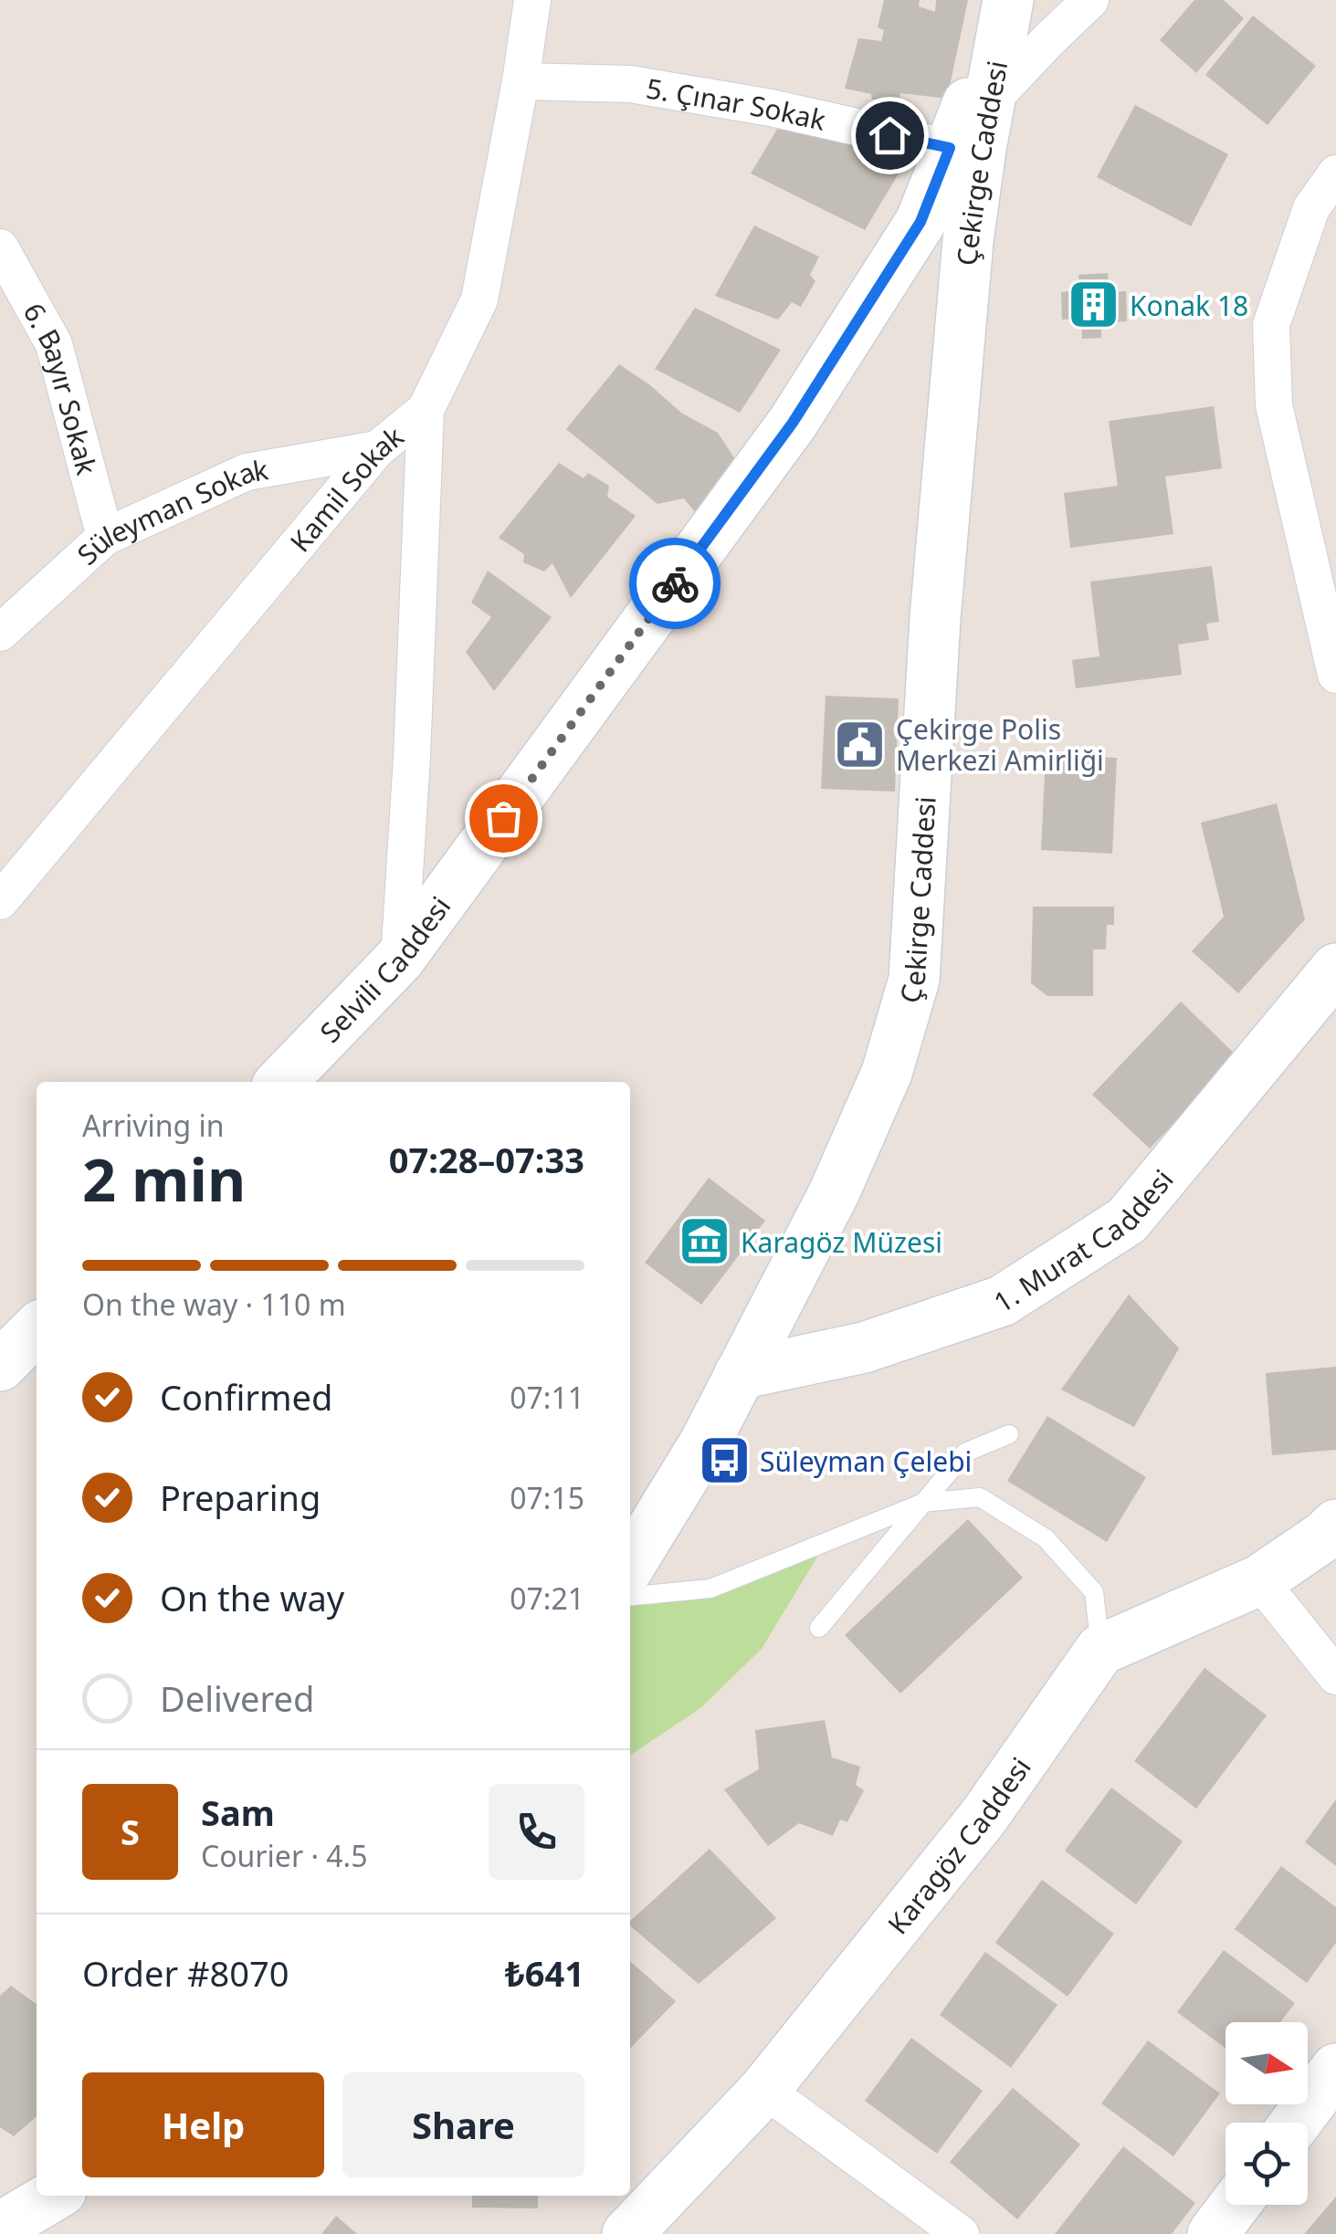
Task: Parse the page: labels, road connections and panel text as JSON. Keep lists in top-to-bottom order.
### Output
{
  "streets": {
    "street": [
      "5. Çınar Sokak",
      "Çekirge Caddesi",
      "6. Bayır Sokak",
      "Kamil Sokak",
      "Süleyman Sokak",
      "Selvili Caddesi",
      "1. Murat Caddesi",
      "Karagöz Caddesi"
    ]
  },
  "crossings": [
    ["5. Çınar Sokak", "Kamil Sokak"],
    ["5. Çınar Sokak", "Selvili Caddesi"],
    ["Çekirge Caddesi", "Selvili Caddesi"],
    ["Çekirge Caddesi", "1. Murat Caddesi"],
    ["6. Bayır Sokak", "Süleyman Sokak"],
    ["Kamil Sokak", "Süleyman Sokak"]
  ],
  "places": {
    "building": ["Konak 18"],
    "public building": ["Çekirge Polis Merkezi Amirliği"],
    "museum": ["Karagöz Müzesi"],
    "bus stop": ["Süleyman Çelebi"]
  },
  "north": "right",
  "page": {
    "heading": ["2 min", "Arriving in", "07:28–07:33"],
    "panel": [
      "Sam",
      "Courier · 4.5",
      "Order #8070",
      "₺641"
    ],
    "bar": "On the way · 110 m",
    "list": [
      ["Confirmed", "07:11"],
      ["Preparing", "07:15"],
      ["On the way", "07:21"],
      "Delivered"
    ],
    "round": "S",
    "buttons": ["Help", "Share"]
  }
}
